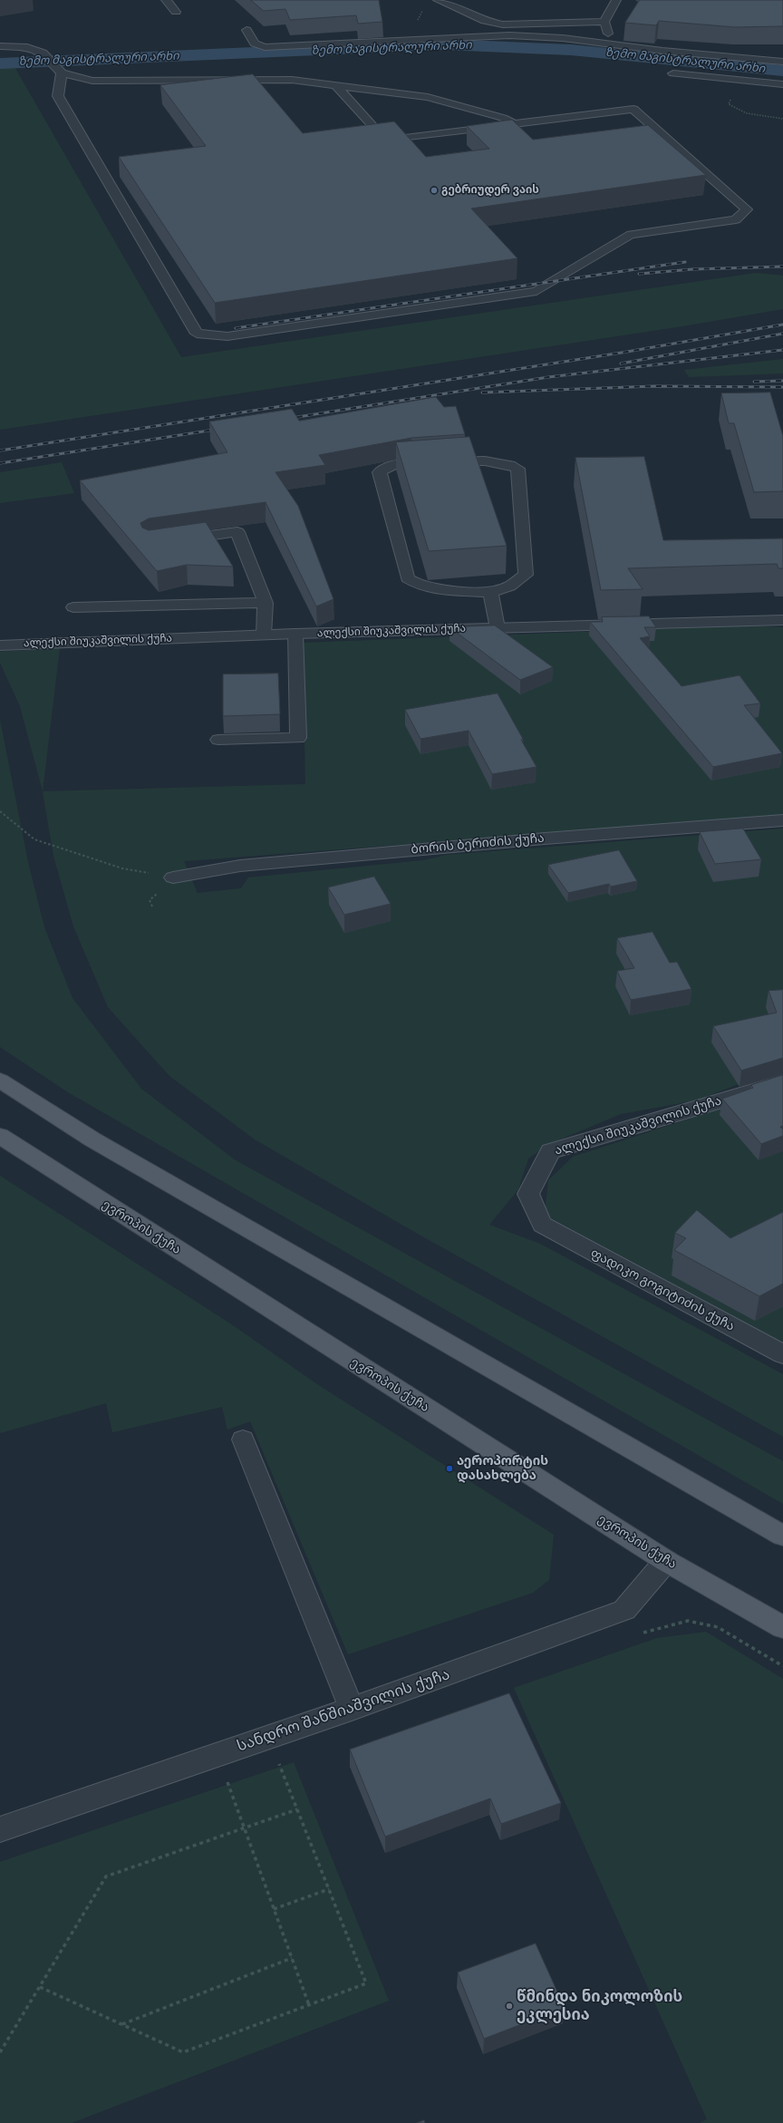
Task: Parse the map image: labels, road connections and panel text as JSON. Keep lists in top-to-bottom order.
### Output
{
  "streets": {
    "main road": ["ევროპის ქუჩა"],
    "street": [
      "ალექსი შიუკაშვილის ქუჩა",
      "ბორის ბერიძის ქუჩა",
      "ფადიკო გოგიტიძის ქუჩა",
      "სანდრო შანშიაშვილის ქუჩა"
    ]
  },
  "crossings": [
    ["ალექსი შიუკაშვილის ქუჩა", "ფადიკო გოგიტიძის ქუჩა"],
    ["ევროპის ქუჩა", "სანდრო შანშიაშვილის ქუჩა"]
  ],
  "water": ["ზემო მაგისტრალური არხი"],
  "places": ["გებრიუდერ ვაის", "აეროპორტის დასახლება", "წმინდა ნიკოლოზის ეკლესია"]
}
